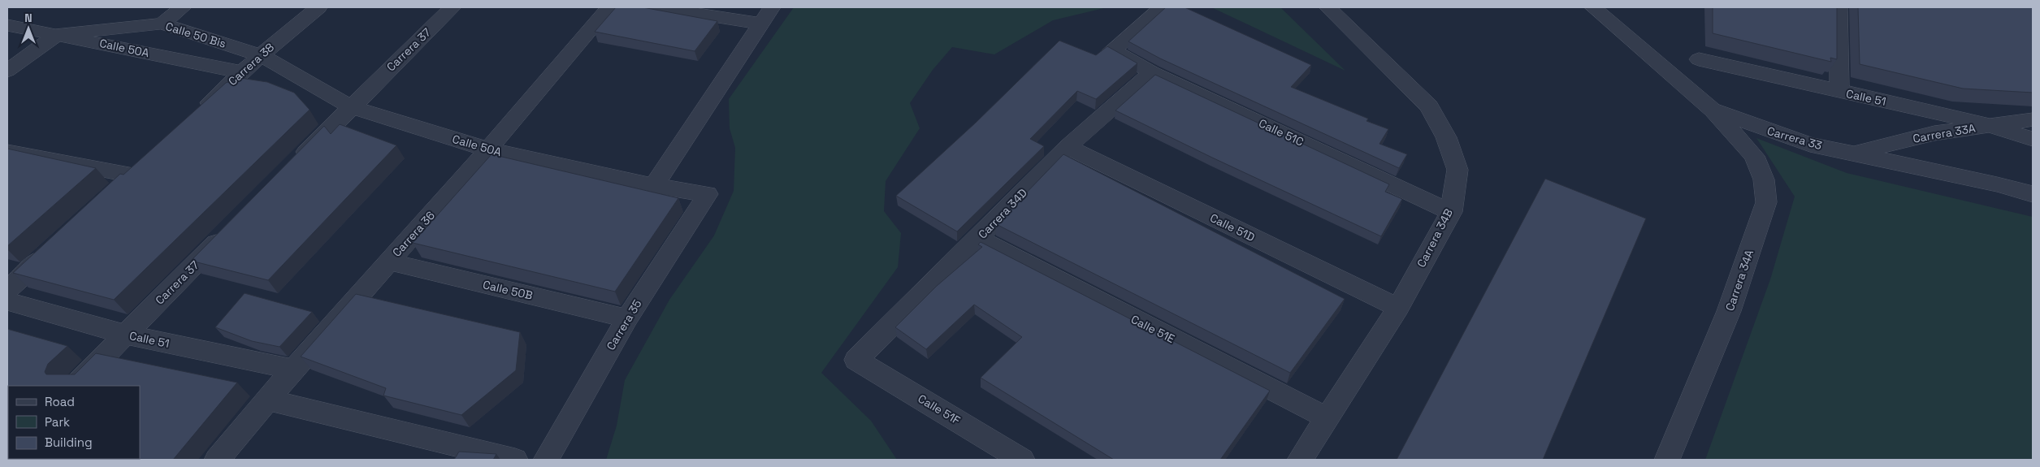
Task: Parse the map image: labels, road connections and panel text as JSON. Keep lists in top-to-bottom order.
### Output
{
  "streets": {
    "street": [
      "Calle 50 Bis",
      "Calle 50A",
      "Carrera 37",
      "Carrera 38",
      "Calle 51",
      "Calle 51C",
      "Carrera 33A",
      "Carrera 33",
      "Carrera 34D",
      "Calle 51D",
      "Carrera 36",
      "Carrera 34B",
      "Carrera 34A",
      "Calle 50B",
      "Carrera 35",
      "Calle 51E",
      "Calle 51F"
    ]
  },
  "crossings": [
    ["Calle 50 Bis", "Calle 50A"],
    ["Calle 50 Bis", "Carrera 38"],
    ["Calle 50A", "Carrera 37"],
    ["Calle 50A", "Carrera 38"],
    ["Calle 50A", "Carrera 36"],
    ["Calle 50A", "Carrera 35"],
    ["Carrera 37", "Calle 51"],
    ["Calle 51", "Carrera 33A"],
    ["Calle 51", "Carrera 36"],
    ["Calle 51C", "Carrera 34D"],
    ["Calle 51C", "Carrera 34B"],
    ["Carrera 33A", "Carrera 33"],
    ["Carrera 33", "Carrera 34A"],
    ["Carrera 34D", "Calle 51D"],
    ["Carrera 34D", "Calle 51E"],
    ["Carrera 34D", "Calle 51F"],
    ["Calle 51D", "Carrera 34B"],
    ["Carrera 36", "Calle 50B"],
    ["Carrera 34B", "Calle 51E"],
    ["Calle 50B", "Carrera 35"]
  ],
  "legend": ["Road", "Park", "Building"],
  "north": "top"
}
